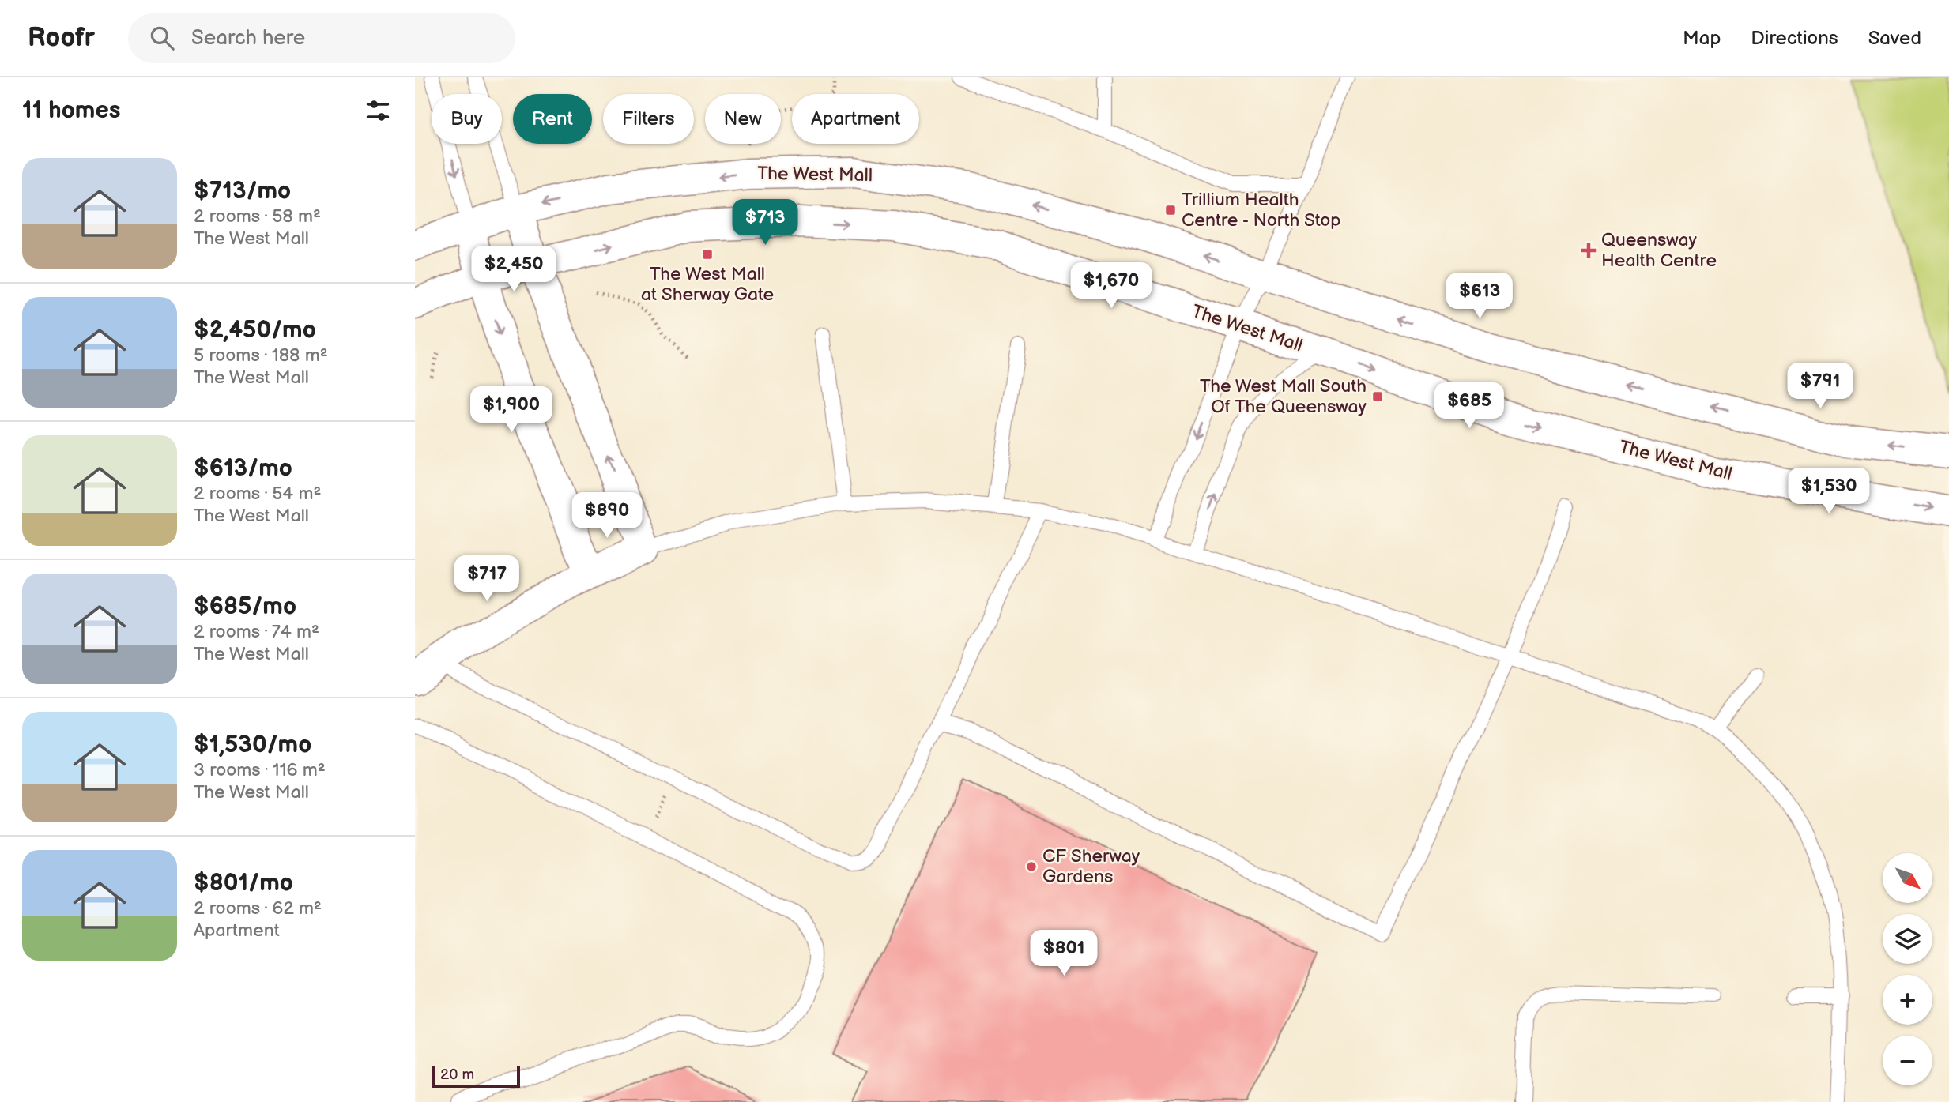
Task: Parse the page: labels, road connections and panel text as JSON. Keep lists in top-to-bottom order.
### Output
{
  "streets": {
    "main road": ["The West Mall"]
  },
  "places": {
    "transit": ["Trillium Health Centre - North Stop", "The West Mall at Sherway Gate", "The West Mall South Of The Queensway"],
    "health": ["Queensway Health Centre"],
    "other": ["CF Sherway Gardens"]
  },
  "scale_bar": "20 m",
  "north": "bottom right",
  "page": {
    "header": "Roofr",
    "search": "Search here",
    "nav": ["Map", "Directions", "Saved"],
    "heading": "11 homes",
    "chip": [
      "Buy",
      "Rent",
      "Filters",
      "New",
      "Apartment"
    ],
    "list": [
      {
        "name": "$713/mo",
        "note": "2 rooms · 58 m² · The West Mall"
      },
      {
        "name": "$2,450/mo",
        "note": "5 rooms · 188 m² · The West Mall"
      },
      {
        "name": "$613/mo",
        "note": "2 rooms · 54 m² · The West Mall"
      },
      {
        "name": "$685/mo",
        "note": "2 rooms · 74 m² · The West Mall"
      },
      {
        "name": "$1,530/mo",
        "note": "3 rooms · 116 m² · The West Mall"
      },
      {
        "name": "$801/mo",
        "note": "2 rooms · 62 m² · Apartment"
      }
    ],
    "price": [
      "$713",
      "$2,450",
      "$1,670",
      "$613",
      "$791",
      "$685",
      "$1,900",
      "$1,530",
      "$890",
      "$717",
      "$801"
    ],
    "map_buttons": ["+", "−"],
    "scale": "20 m"
  }
}
